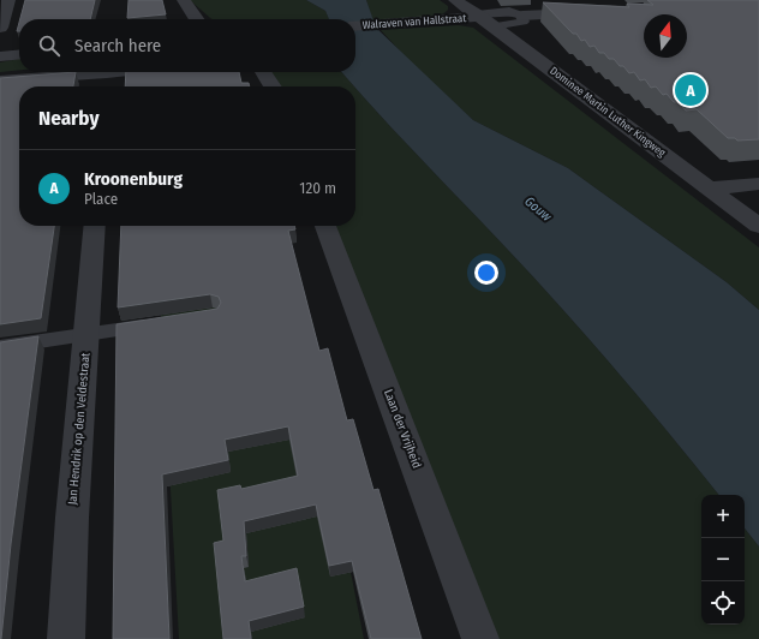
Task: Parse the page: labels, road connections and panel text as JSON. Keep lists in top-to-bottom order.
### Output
{
  "streets": {
    "street": [
      "Walraven van Hallstraat",
      "Dominee Martin Luther Kingweg",
      "Jan Hendrik op den Veldestraat",
      "Laan der Vrijheid"
    ]
  },
  "crossings": [
    ["Walraven van Hallstraat", "Dominee Martin Luther Kingweg"]
  ],
  "water": ["Gouw"],
  "north": "top",
  "page": {
    "search": "Search here",
    "pins": "A",
    "heading": "Nearby",
    "list": [
      {
        "mark": "A",
        "name": "Kroonenburg",
        "note": "Place",
        "value": "120 m"
      }
    ],
    "map_buttons": ["+", "−"]
  }
}
